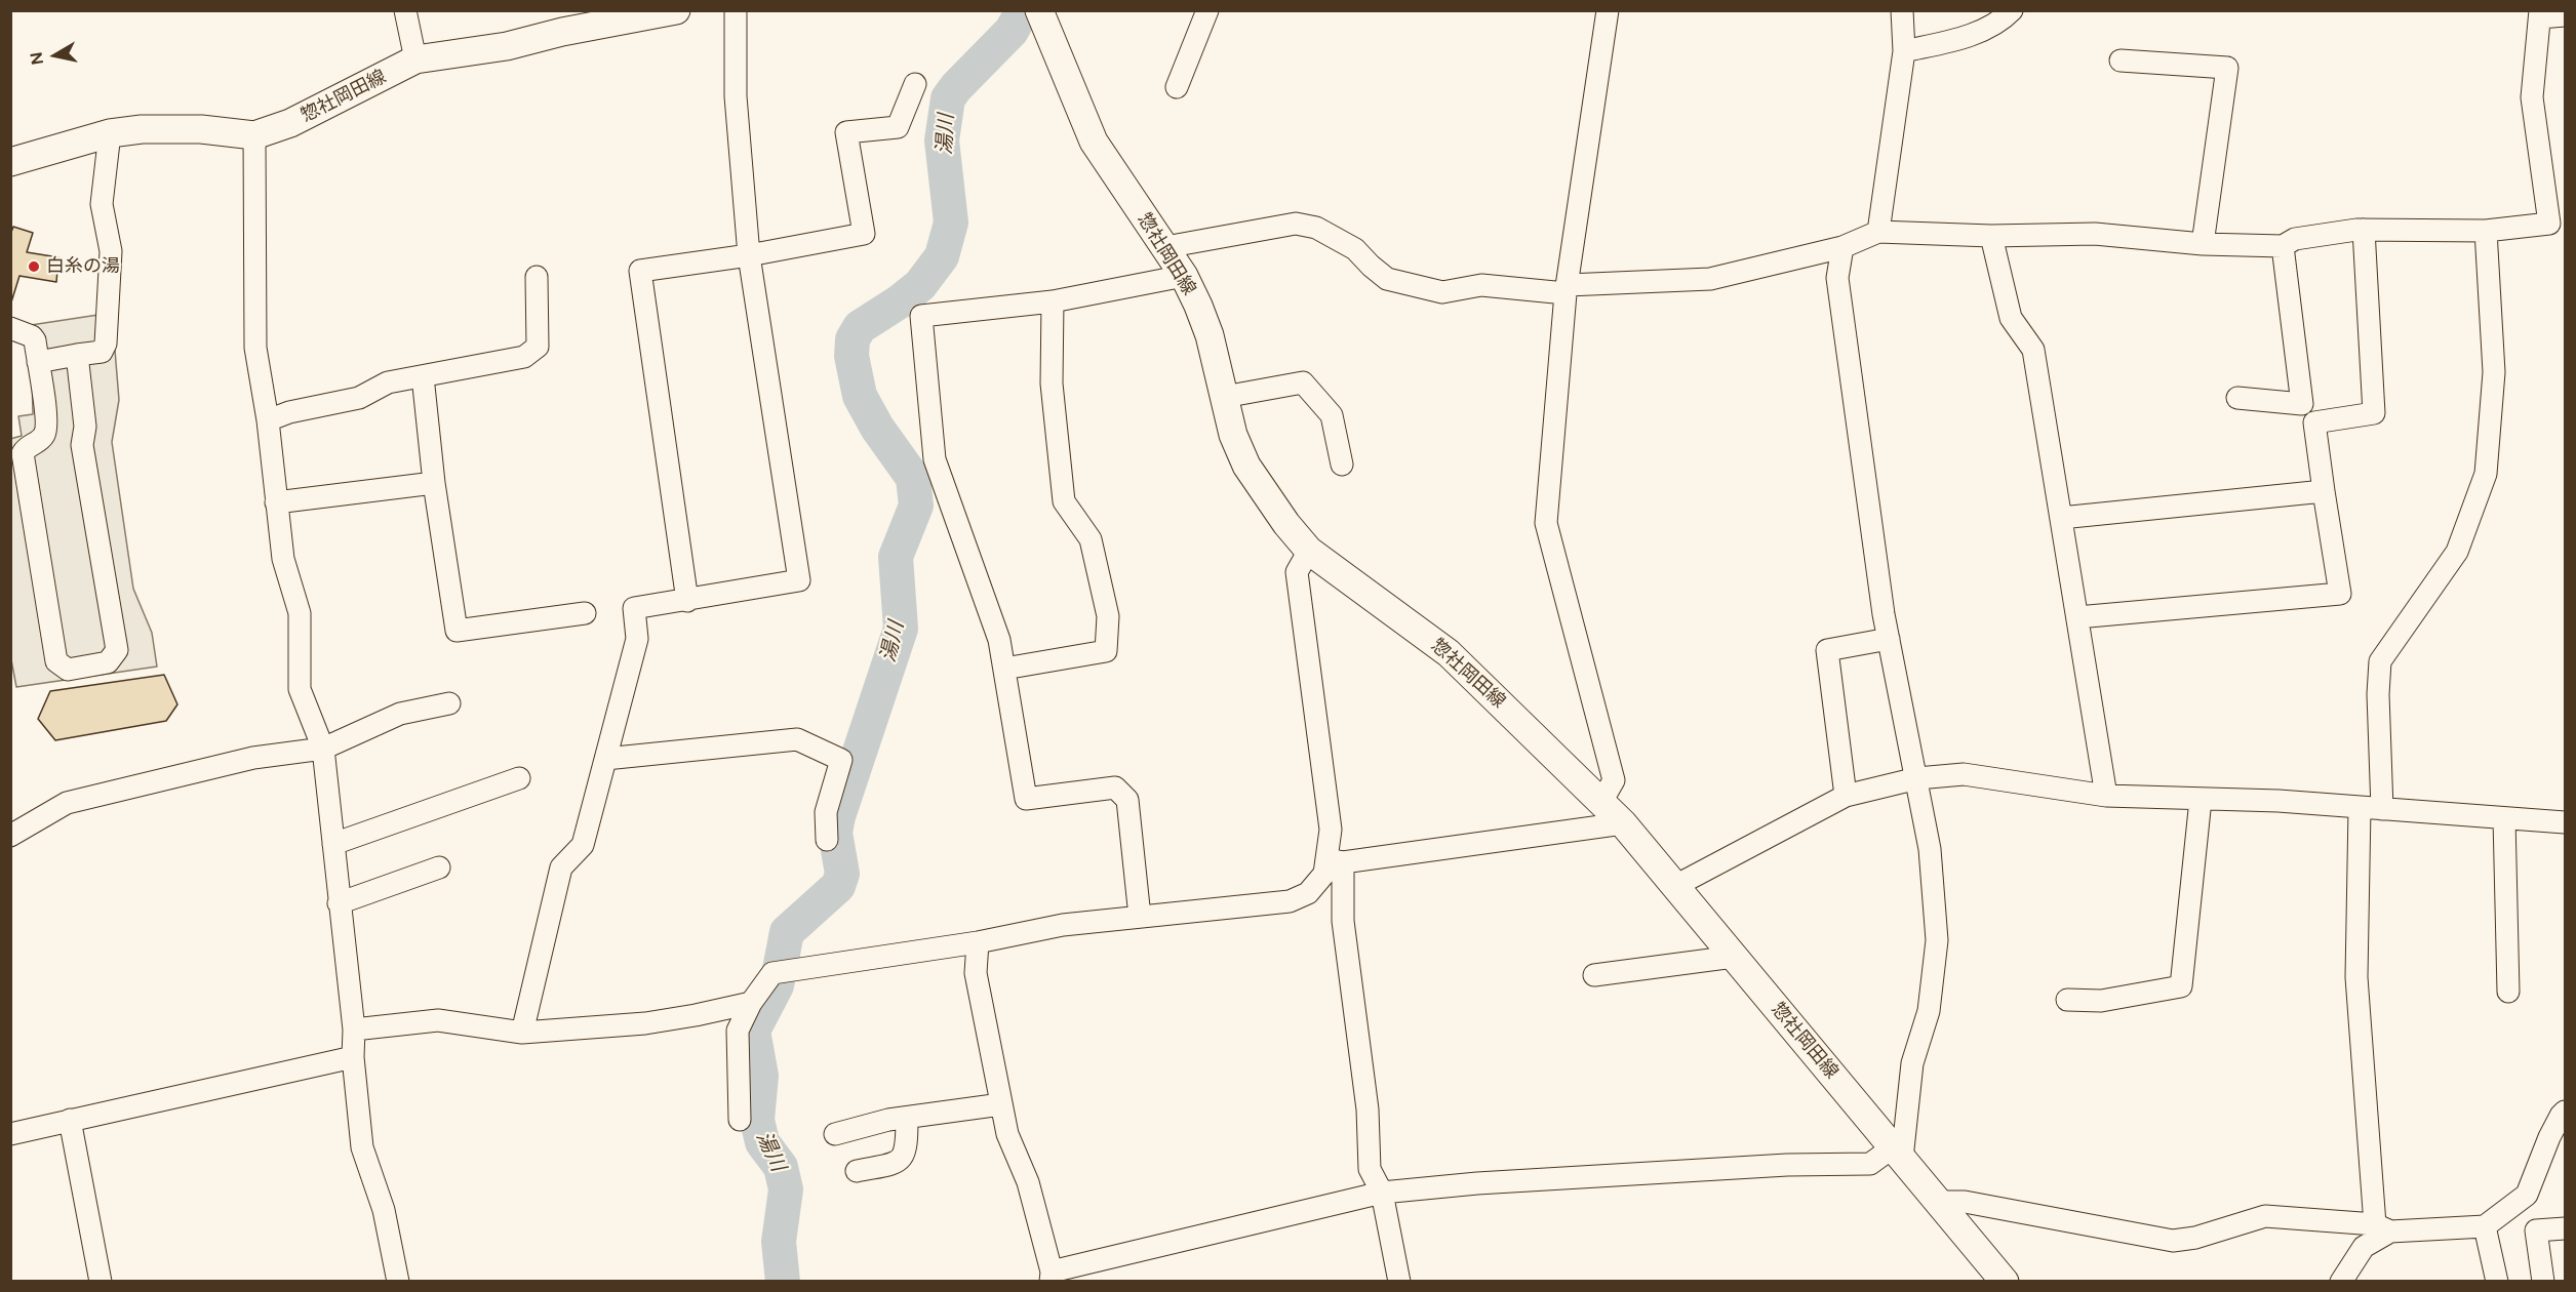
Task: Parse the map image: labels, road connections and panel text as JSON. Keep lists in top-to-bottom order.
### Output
{
  "streets": {
    "main road": ["惣社岡田線"]
  },
  "water": ["湯川"],
  "places": ["白糸の湯"],
  "north": "left"
}
